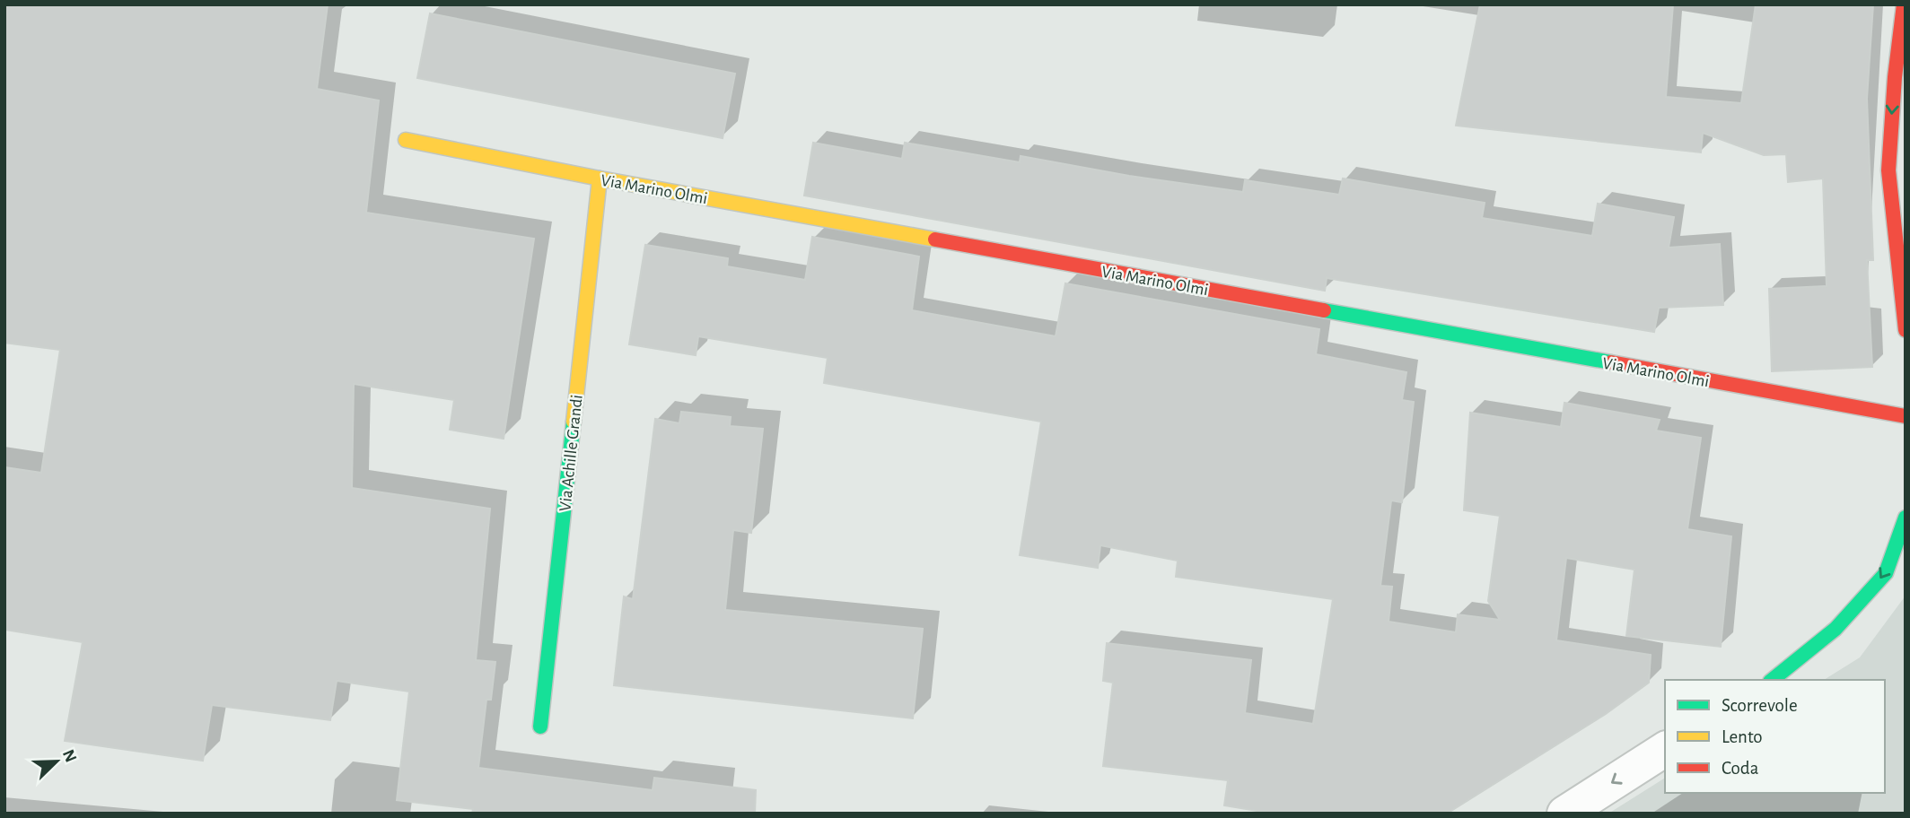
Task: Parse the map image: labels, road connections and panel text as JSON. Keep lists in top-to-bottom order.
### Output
{
  "streets": {
    "street": ["Via Marino Olmi", "Via Achille Grandi"]
  },
  "crossings": [
    ["Via Marino Olmi", "Via Achille Grandi"]
  ],
  "legend": ["Scorrevole", "Lento", "Coda"],
  "north": "top right"
}
